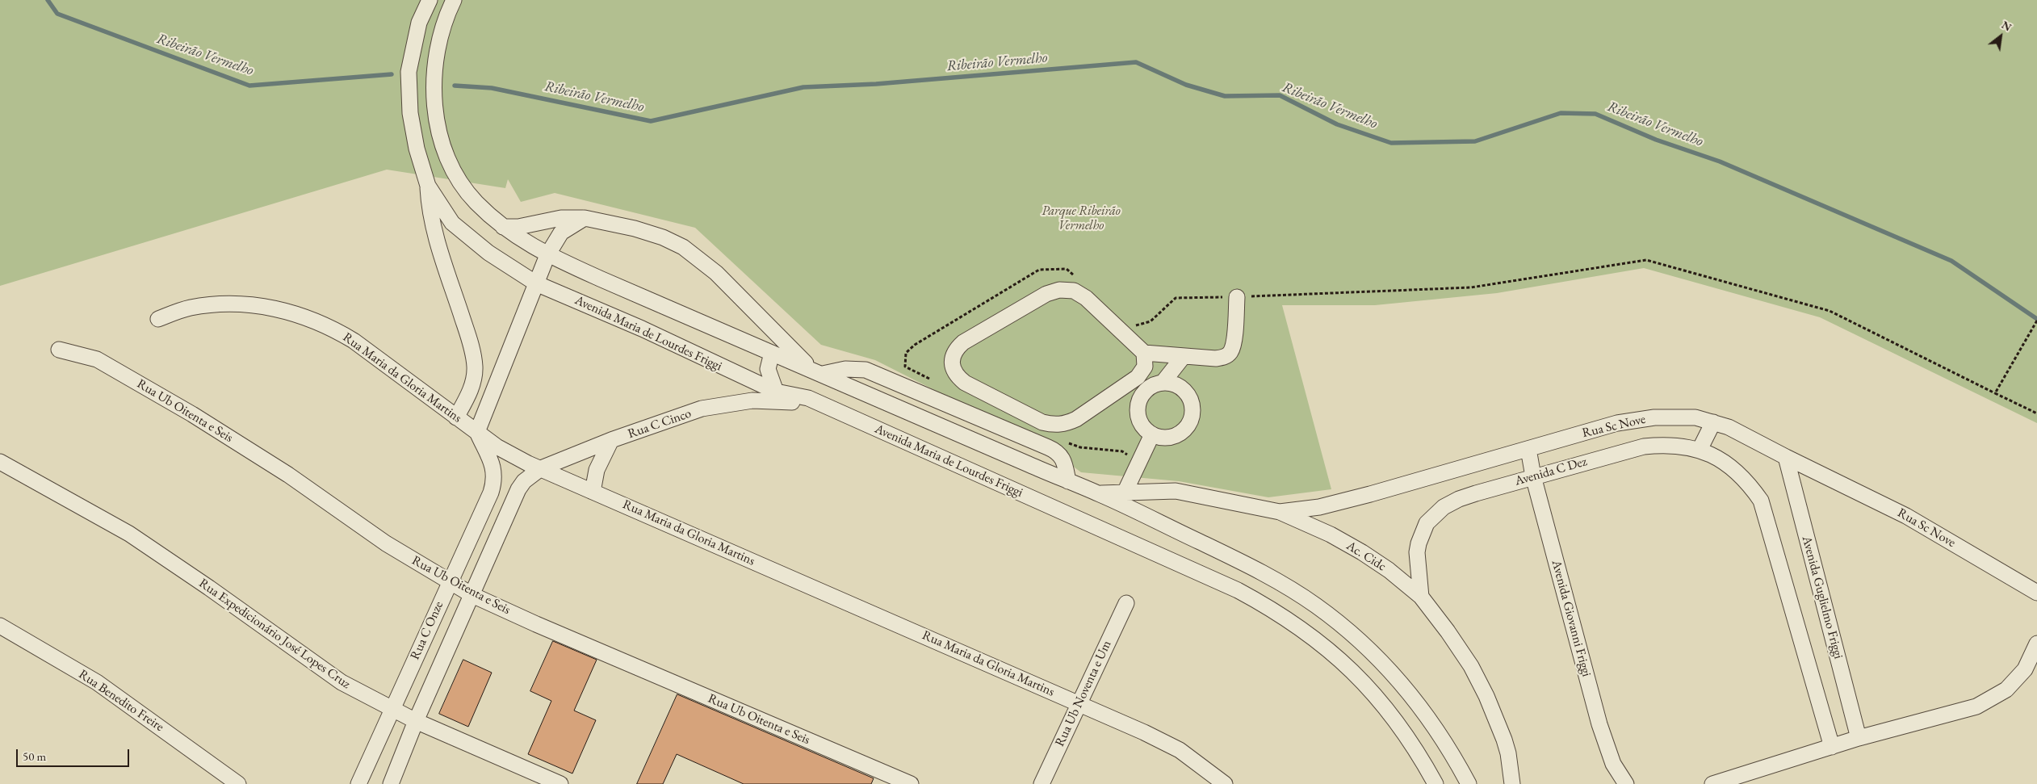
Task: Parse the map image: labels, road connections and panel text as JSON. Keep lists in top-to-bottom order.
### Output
{
  "streets": {
    "street": [
      "Avenida Maria de Lourdes Friggi",
      "Rua Maria da Gloria Martins",
      "Rua Ub Oitenta e Seis",
      "Rua C Cinco",
      "Rua Sc Nove",
      "Avenida C Dez",
      "Ac. Cidc",
      "Avenida Guglielmo Friggi",
      "Avenida Giovanni Friggi",
      "Rua C Onze",
      "Rua Expedicionário José Lopes Cruz",
      "Rua Ub Noventa e Um",
      "Rua Benedito Freire"
    ]
  },
  "crossings": [
    ["Avenida Maria de Lourdes Friggi", "Rua C Cinco"],
    ["Rua Maria da Gloria Martins", "Rua C Cinco"],
    ["Rua Maria da Gloria Martins", "Rua C Onze"],
    ["Rua Maria da Gloria Martins", "Rua Ub Noventa e Um"],
    ["Rua Ub Oitenta e Seis", "Rua C Onze"],
    ["Rua C Cinco", "Rua C Onze"],
    ["Rua Sc Nove", "Ac. Cidc"],
    ["Rua Sc Nove", "Avenida Guglielmo Friggi"],
    ["Rua Sc Nove", "Avenida Giovanni Friggi"],
    ["Avenida C Dez", "Ac. Cidc"],
    ["Avenida C Dez", "Avenida Giovanni Friggi"],
    ["Rua C Onze", "Rua Expedicionário José Lopes Cruz"]
  ],
  "water": ["Ribeirão Vermelho"],
  "parks": ["Parque Ribeirão Vermelho"],
  "scale_bar": "50 m",
  "north": "top right"
}
